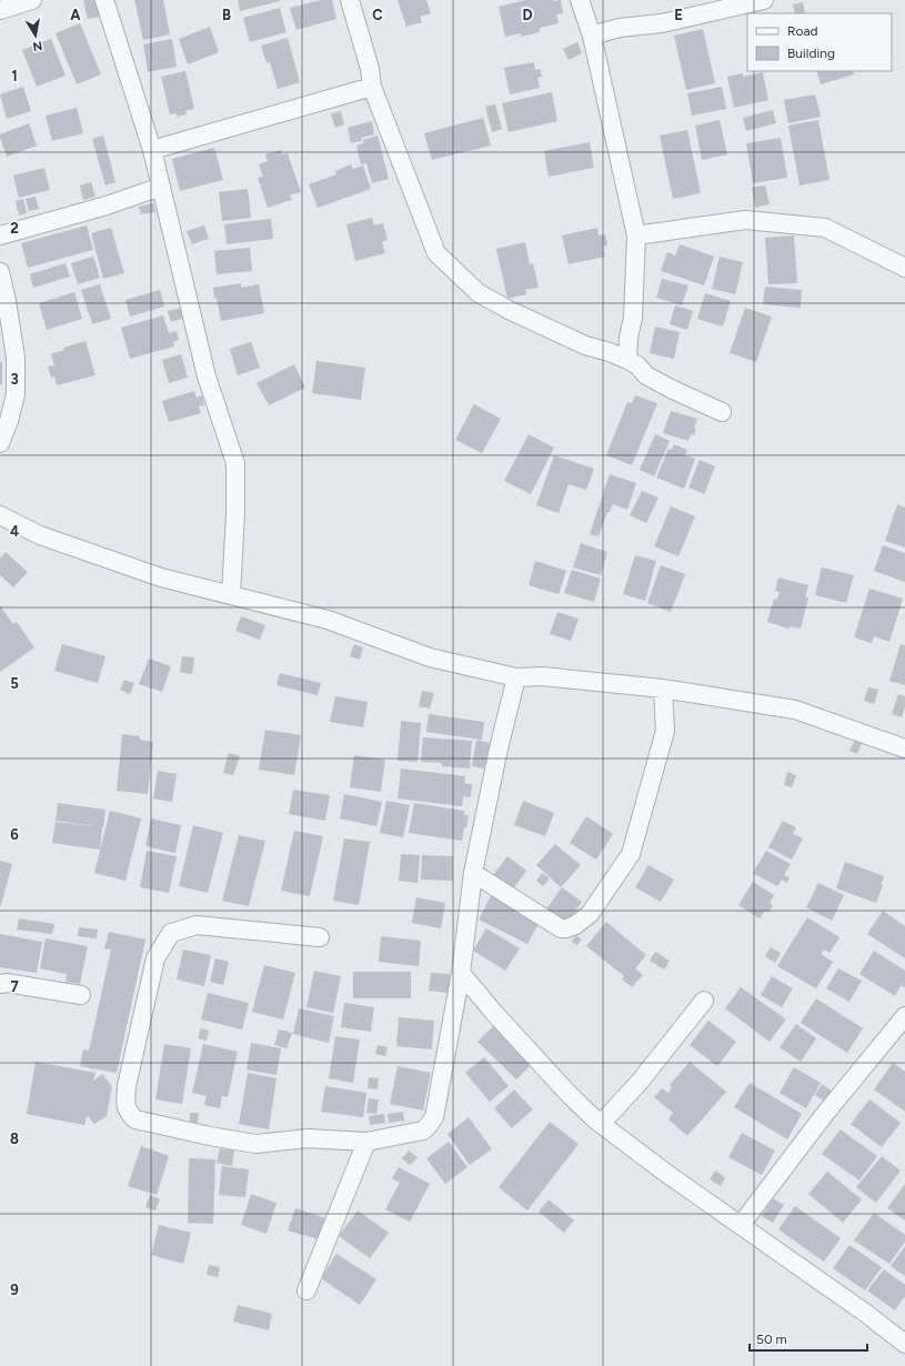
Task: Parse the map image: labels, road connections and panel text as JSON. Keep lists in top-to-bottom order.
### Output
{
  "legend": ["Road", "Building"],
  "scale_bar": "50 m",
  "north": "bottom",
  "grid": {
    "columns": [
      "A",
      "B",
      "C",
      "D",
      "E"
    ],
    "rows": [
      "1",
      "2",
      "3",
      "4",
      "5",
      "6",
      "7",
      "8",
      "9"
    ]
  }
}
